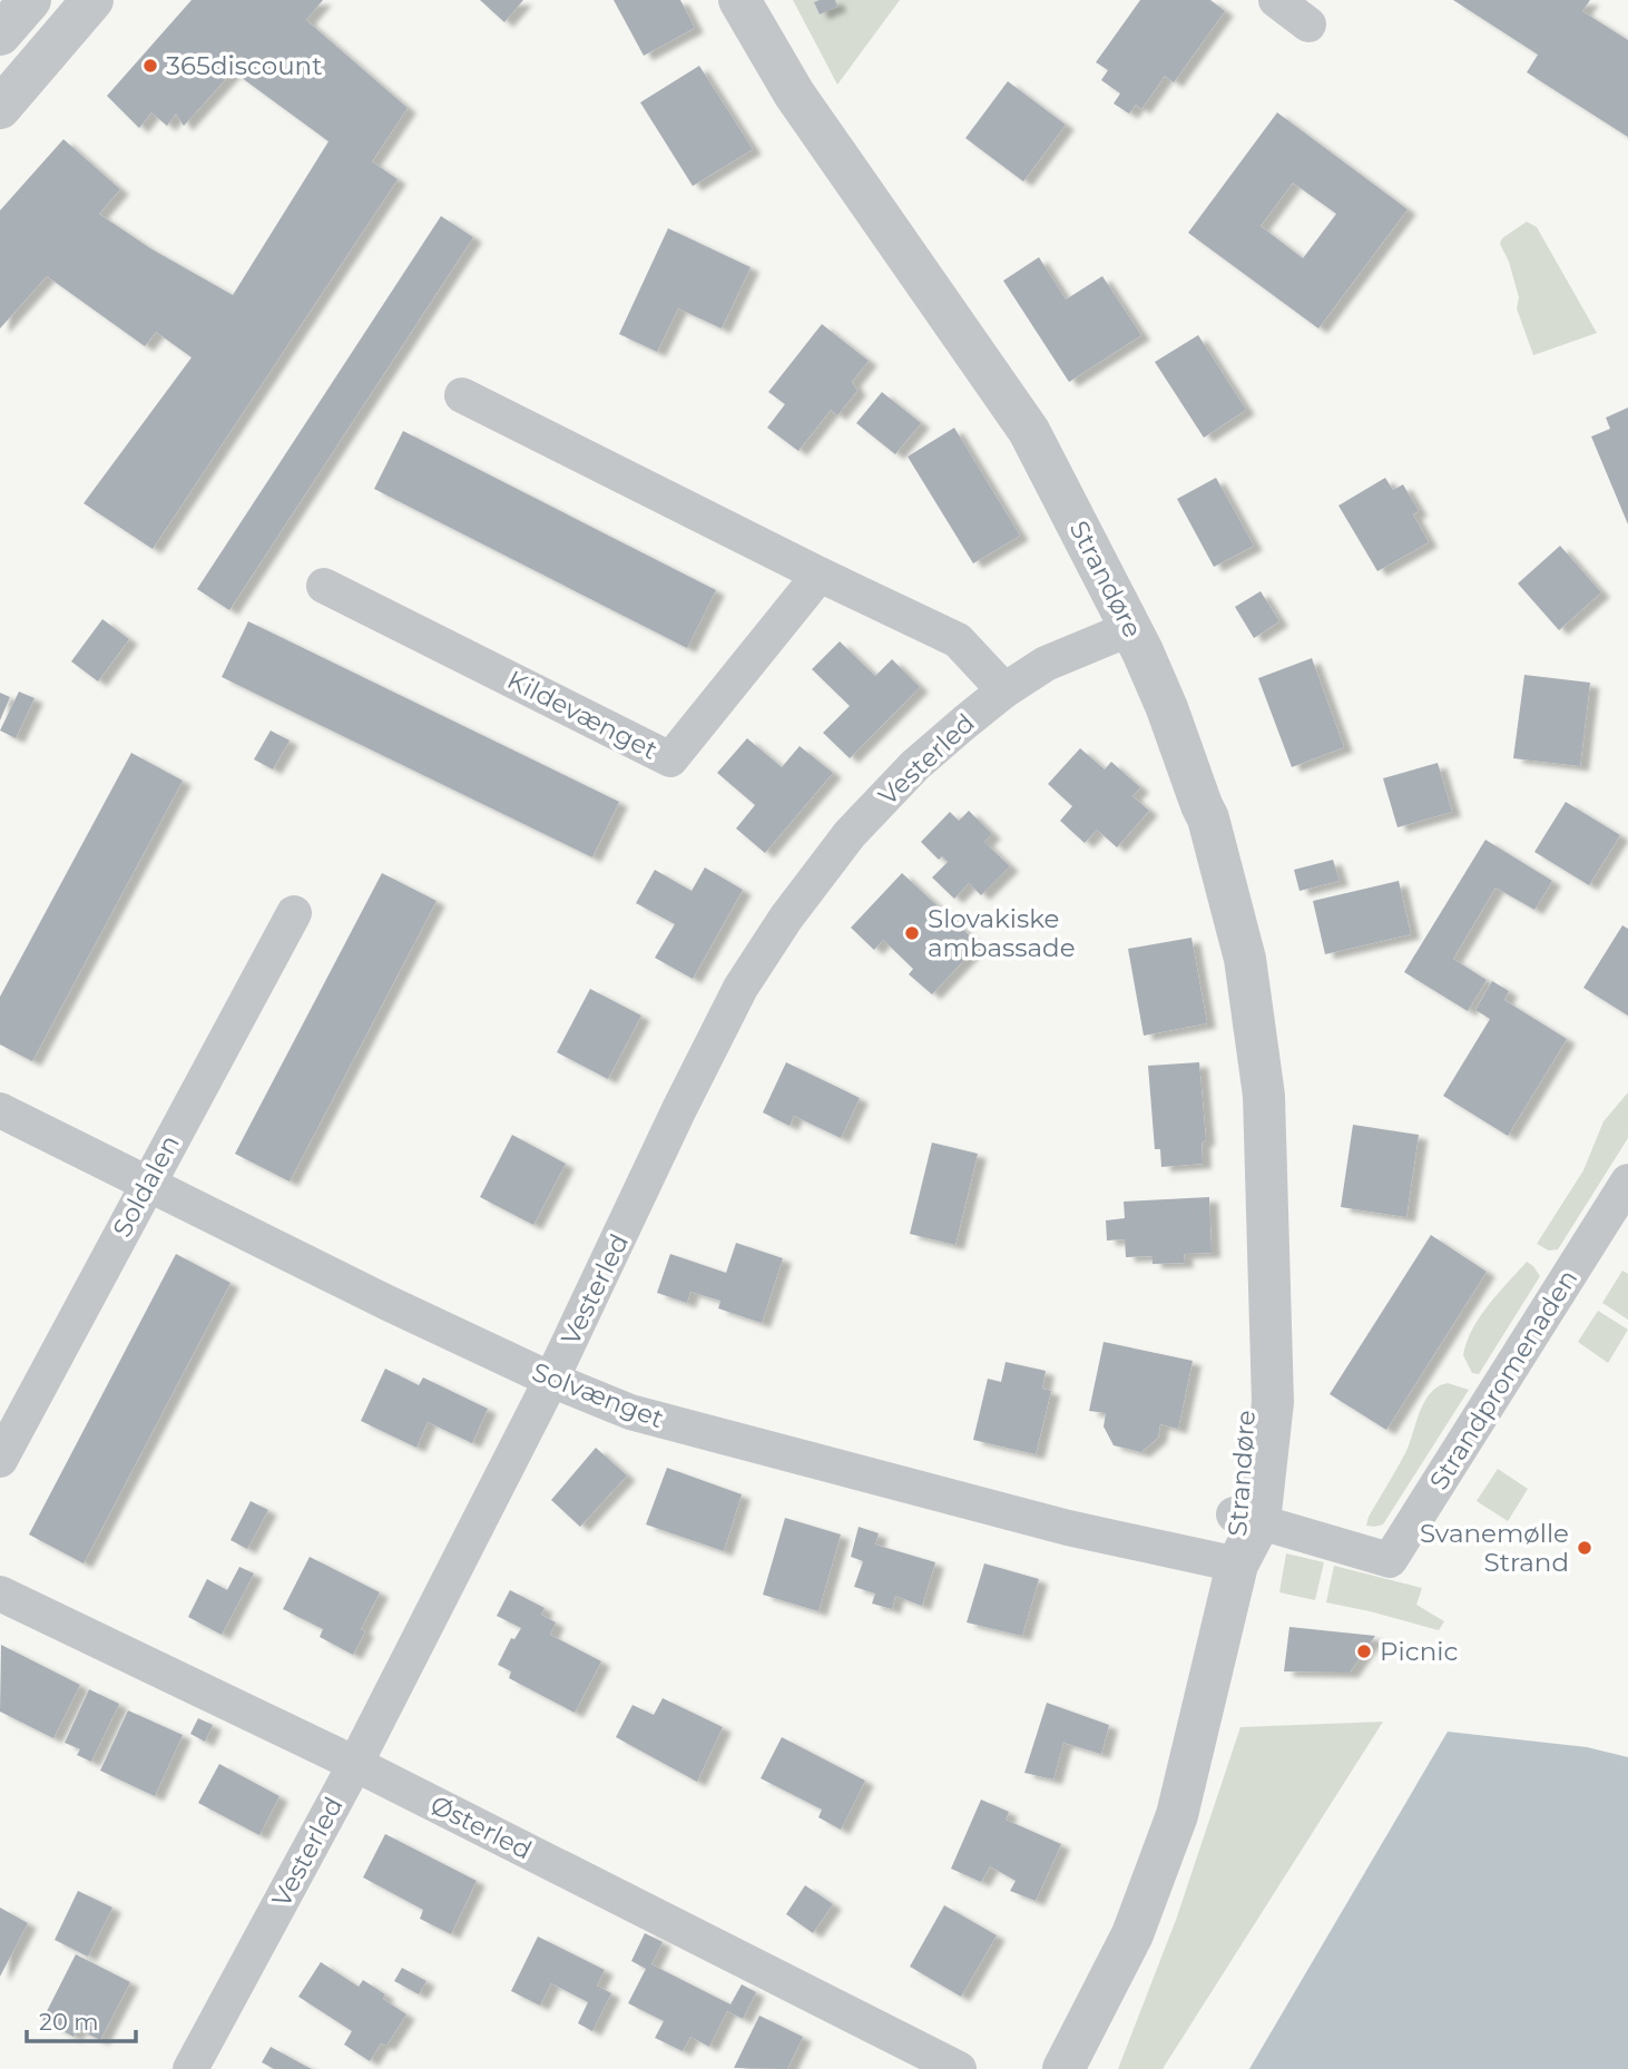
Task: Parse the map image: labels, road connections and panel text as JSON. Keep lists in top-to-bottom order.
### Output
{
  "streets": {
    "street": [
      "Strandøre",
      "Kildevænget",
      "Vesterled",
      "Soldalen",
      "Strandpromenaden",
      "Solvænget",
      "Østerled"
    ]
  },
  "crossings": [
    ["Strandøre", "Vesterled"],
    ["Strandøre", "Strandpromenaden"],
    ["Strandøre", "Solvænget"],
    ["Vesterled", "Solvænget"],
    ["Vesterled", "Østerled"],
    ["Soldalen", "Solvænget"]
  ],
  "places": [
    "365discount",
    "Slovakiske ambassade",
    "Svanemølle Strand",
    "Picnic"
  ],
  "scale_bar": "20 m"
}
